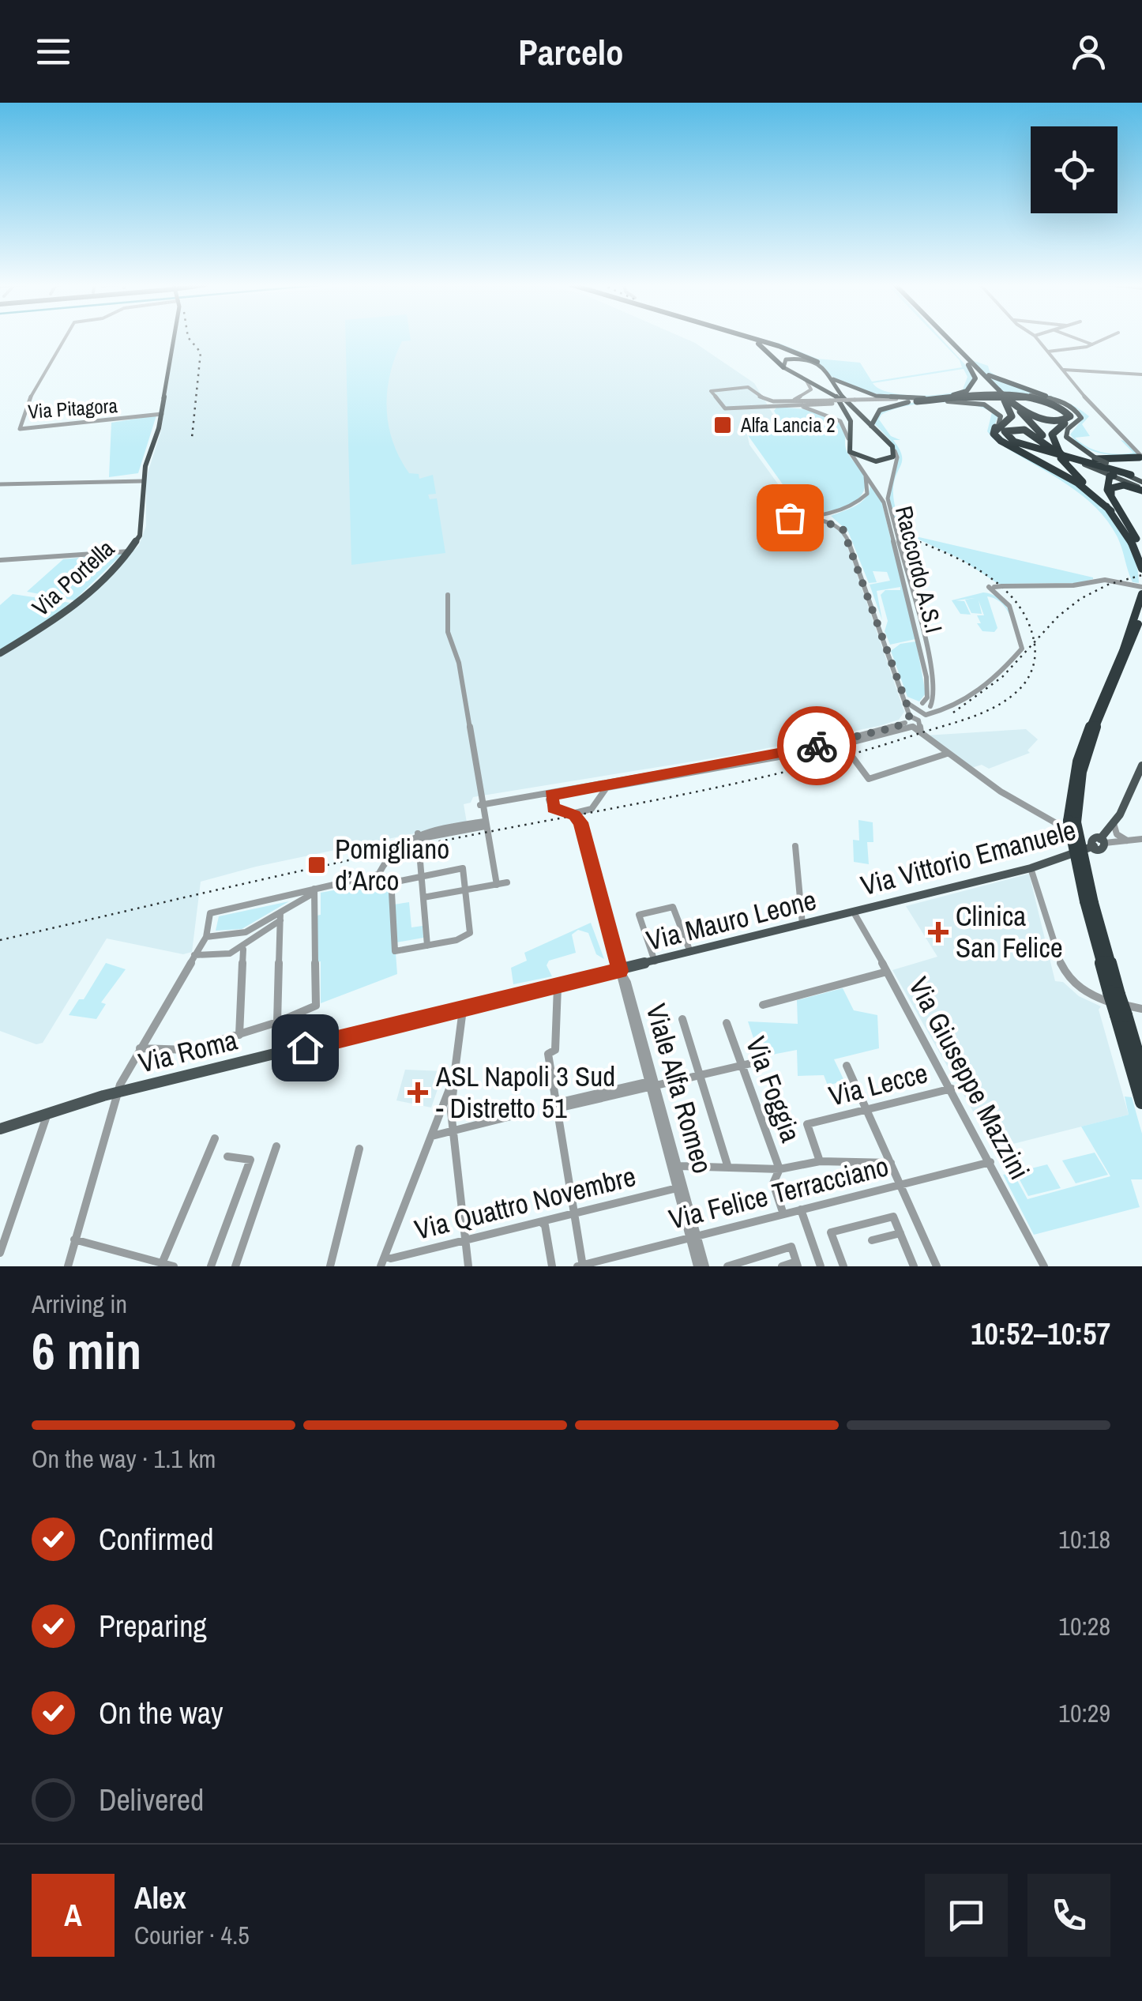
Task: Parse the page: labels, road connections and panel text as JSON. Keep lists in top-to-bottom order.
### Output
{
  "streets": {
    "main road": [
      "Via Portella",
      "Via Vittorio Emanuele",
      "Via Mauro Leone",
      "Via Roma"
    ],
    "street": [
      "Via Pitagora",
      "Raccordo A.S.I",
      "Via Giuseppe Mazzini",
      "Via Lecce",
      "Viale Alfa Romeo",
      "Via Foggia",
      "Via Felice Terracciano",
      "Via Quattro Novembre"
    ]
  },
  "crossings": [
    ["Via Pitagora", "Via Portella"],
    ["Via Vittorio Emanuele", "Via Mauro Leone"],
    ["Via Vittorio Emanuele", "Via Giuseppe Mazzini"],
    ["Via Mauro Leone", "Via Roma"],
    ["Via Mauro Leone", "Via Giuseppe Mazzini"],
    ["Via Mauro Leone", "Viale Alfa Romeo"],
    ["Via Roma", "Viale Alfa Romeo"],
    ["Via Giuseppe Mazzini", "Via Lecce"],
    ["Via Giuseppe Mazzini", "Via Felice Terracciano"],
    ["Viale Alfa Romeo", "Via Felice Terracciano"],
    ["Viale Alfa Romeo", "Via Quattro Novembre"],
    ["Via Foggia", "Via Felice Terracciano"]
  ],
  "places": {
    "transit": ["Alfa Lancia 2", "Pomigliano d’Arco"],
    "health": ["Clinica San Felice", "ASL Napoli 3 Sud - Distretto 51"]
  },
  "page": {
    "header": "Parcelo",
    "heading": ["6 min", "Arriving in", "10:52–10:57"],
    "panel": ["Alex", "Courier · 4.5"],
    "bar": "On the way · 1.1 km",
    "list": [
      ["Confirmed", "10:18"],
      ["Preparing", "10:28"],
      ["On the way", "10:29"],
      "Delivered"
    ],
    "round": "A"
  }
}
